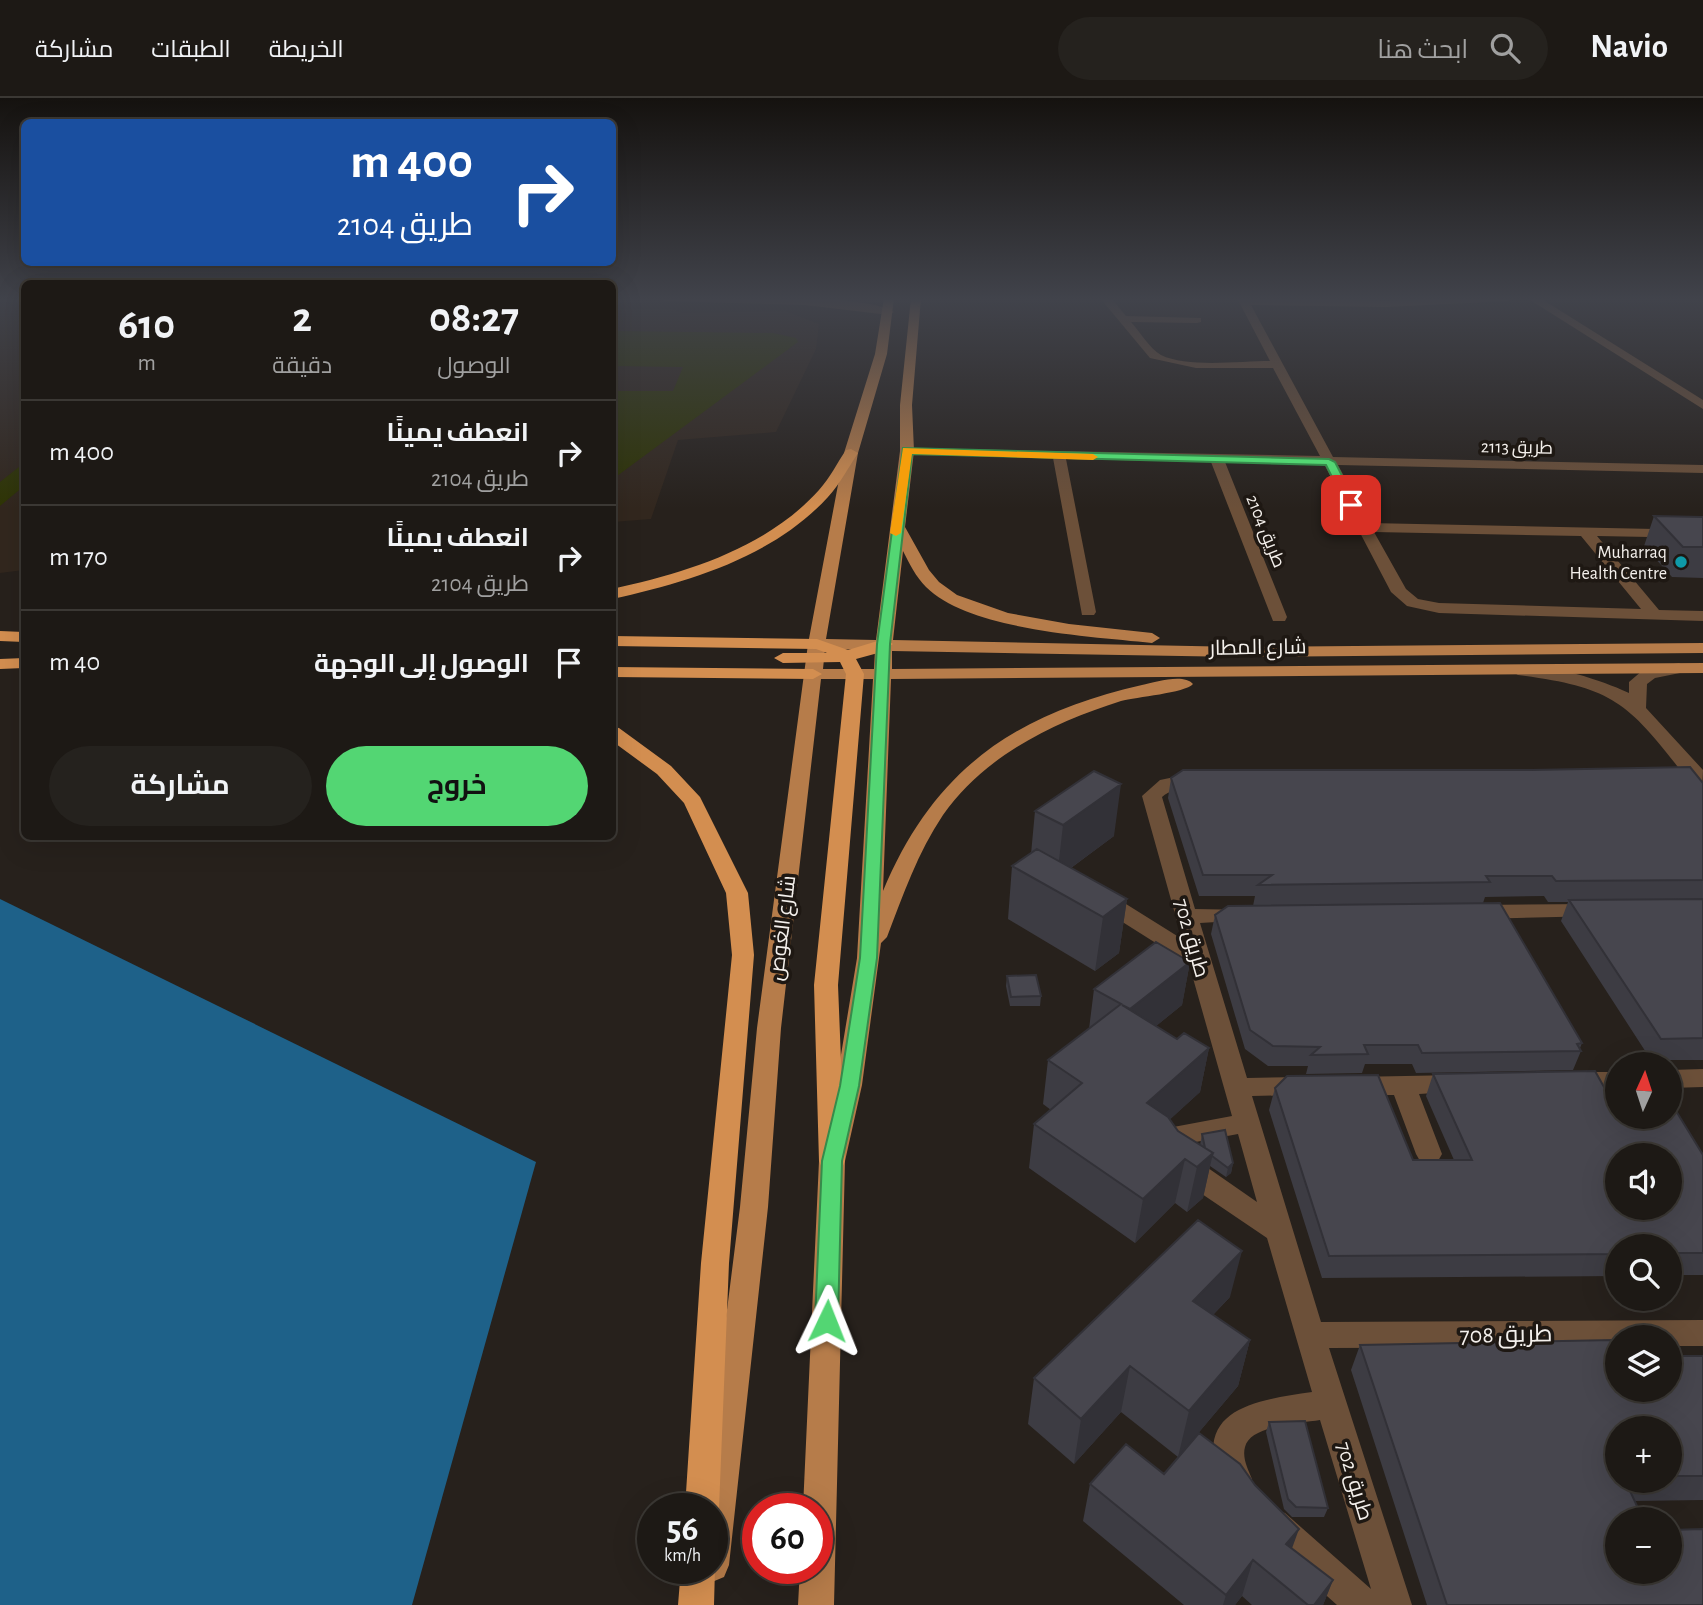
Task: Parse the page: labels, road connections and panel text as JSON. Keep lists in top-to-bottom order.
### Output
{
  "streets": {
    "main road": ["شارع المطار", "شارع الغوص"],
    "street": [
      "طريق 2113",
      "طريق 2104",
      "طريق 702",
      "طريق 708"
    ]
  },
  "crossings": [
    ["طريق 2113", "طريق 2104"],
    ["شارع المطار", "شارع الغوص"],
    ["طريق 702", "طريق 708"]
  ],
  "places": ["Muharraq Health Centre"],
  "north": "top",
  "page": {
    "header": "Navio",
    "search": "ابحث هنا",
    "nav": ["الخريطة", "الطبقات", "مشاركة"],
    "turn": ["400 m", "طريق 2104"],
    "eta": [
      "08:27",
      "الوصول",
      "2",
      "دقيقة",
      "610",
      "m"
    ],
    "list": [
      {
        "name": "انعطف يمينًا",
        "note": "طريق 2104",
        "value": "400 m"
      },
      {
        "name": "انعطف يمينًا",
        "note": "طريق 2104",
        "value": "170 m"
      },
      {
        "name": "الوصول إلى الوجهة",
        "value": "40 m"
      }
    ],
    "buttons": ["خروج", "مشاركة"],
    "map_buttons": ["+", "−"],
    "speed": "56 km/h",
    "limit": "60"
  }
}
